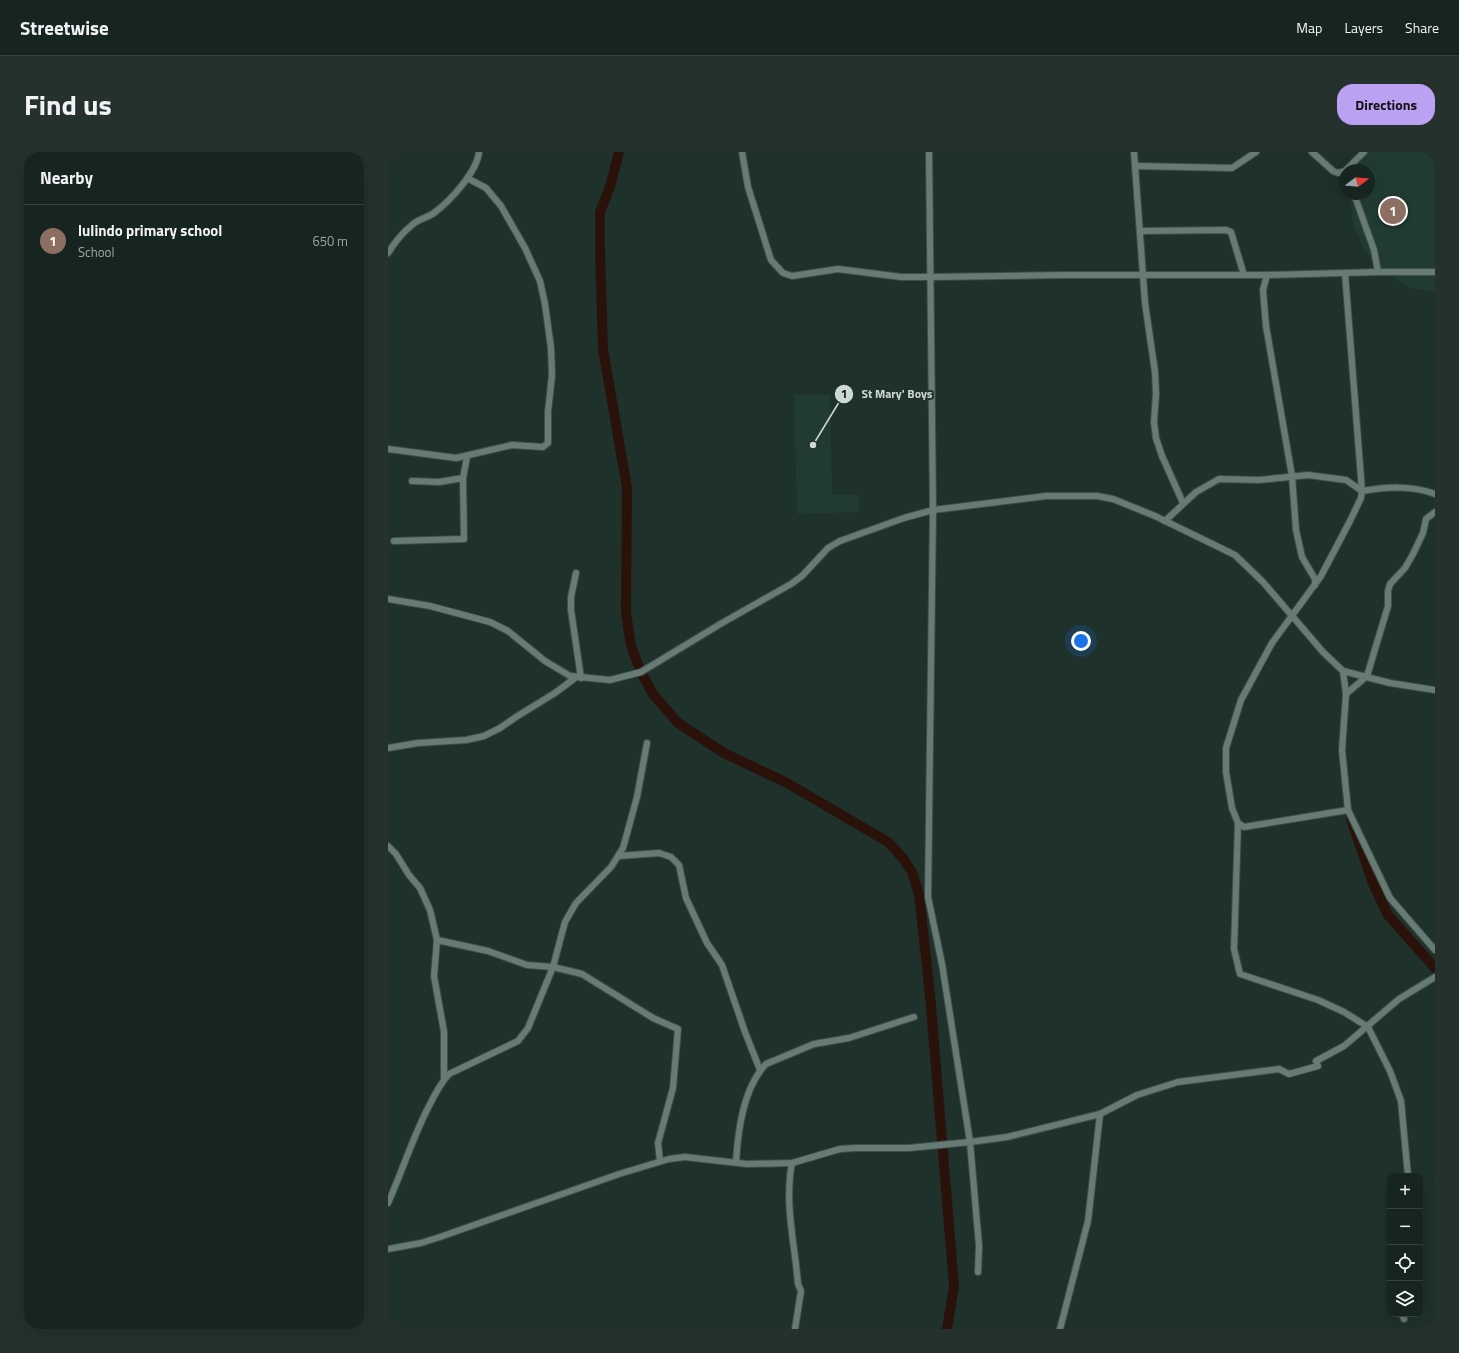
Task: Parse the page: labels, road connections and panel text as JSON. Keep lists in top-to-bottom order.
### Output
{
  "places": ["St Mary' Boys"],
  "north": "right",
  "page": {
    "header": "Streetwise",
    "nav": ["Map", "Layers", "Share"],
    "title": "Find us",
    "buttons": "Directions",
    "heading": "Nearby",
    "pins": "1",
    "list": [
      {
        "mark": "1",
        "name": "lulindo primary school",
        "note": "School",
        "value": "650 m"
      }
    ],
    "map_buttons": ["+", "−"]
  }
}
